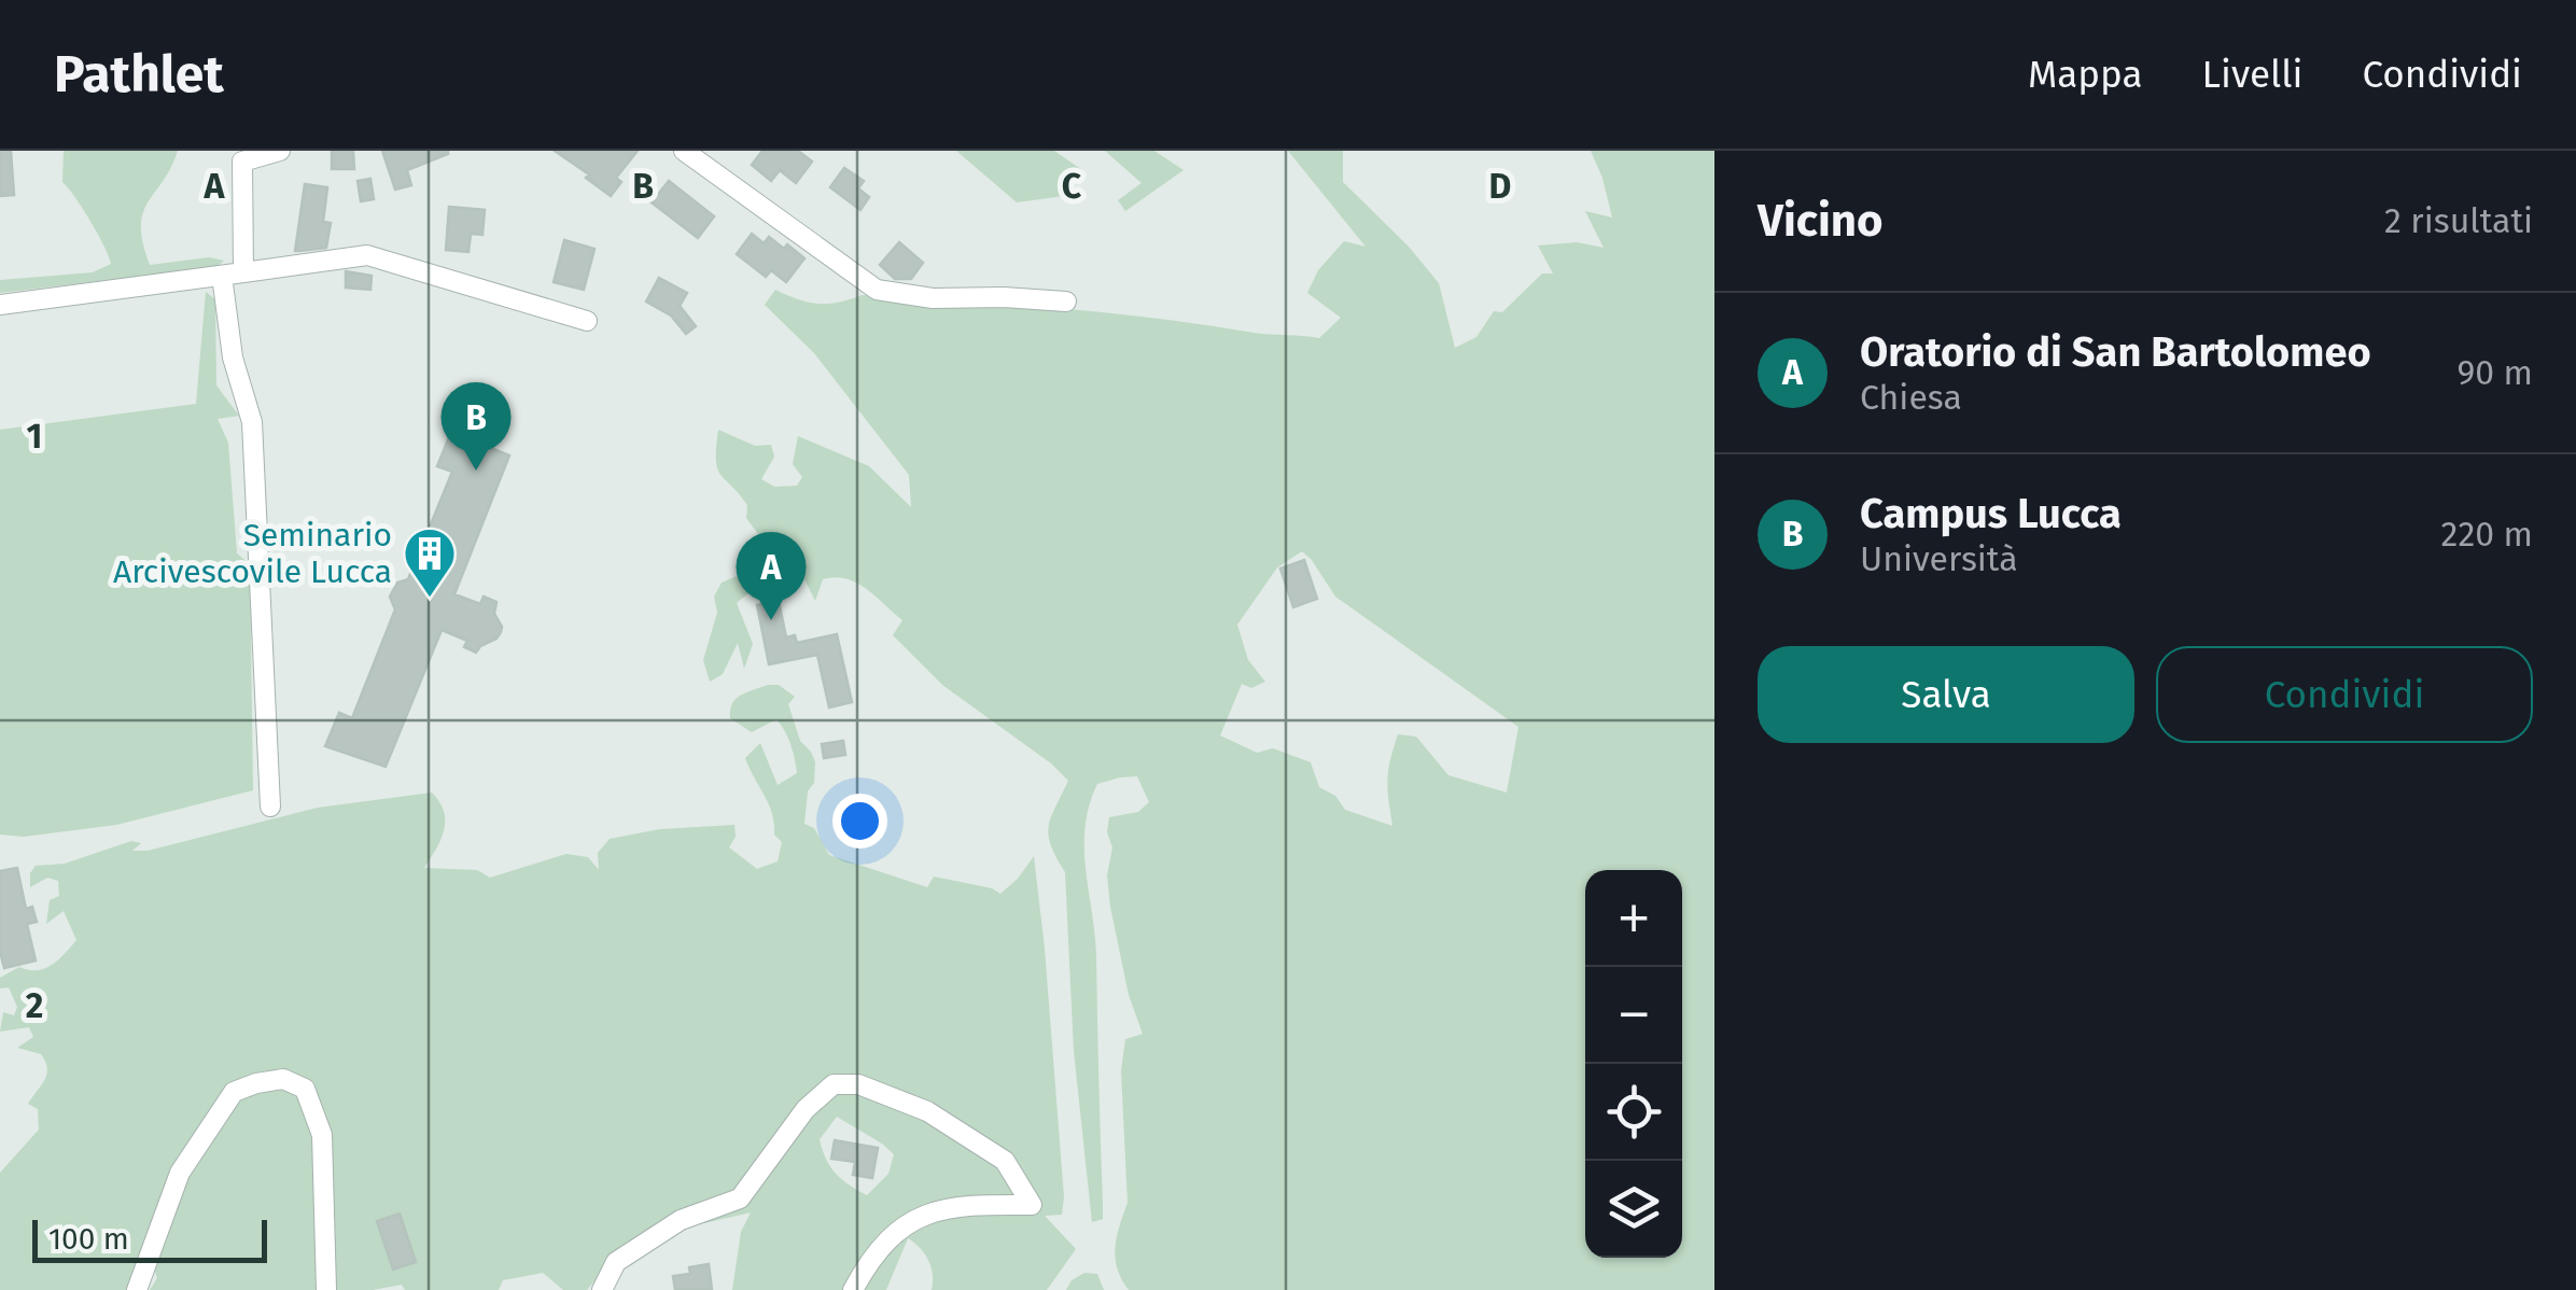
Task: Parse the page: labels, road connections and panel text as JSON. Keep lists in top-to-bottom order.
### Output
{
  "places": {
    "building": ["Seminario Arcivescovile Lucca"]
  },
  "scale_bar": "100 m",
  "page": {
    "header": "Pathlet",
    "nav": ["Mappa", "Livelli", "Condividi"],
    "heading": ["Vicino", "2 risultati"],
    "list": [
      {
        "mark": "A",
        "name": "Oratorio di San Bartolomeo",
        "note": "Chiesa",
        "value": "90 m"
      },
      {
        "mark": "B",
        "name": "Campus Lucca",
        "note": "Università",
        "value": "220 m"
      }
    ],
    "pins": ["B", "A"],
    "buttons": ["Salva", "Condividi"],
    "map_buttons": ["+", "−"],
    "scale": "100 m"
  },
  "grid": {
    "columns": [
      "A",
      "B",
      "C",
      "D"
    ],
    "rows": ["1", "2"]
  }
}
